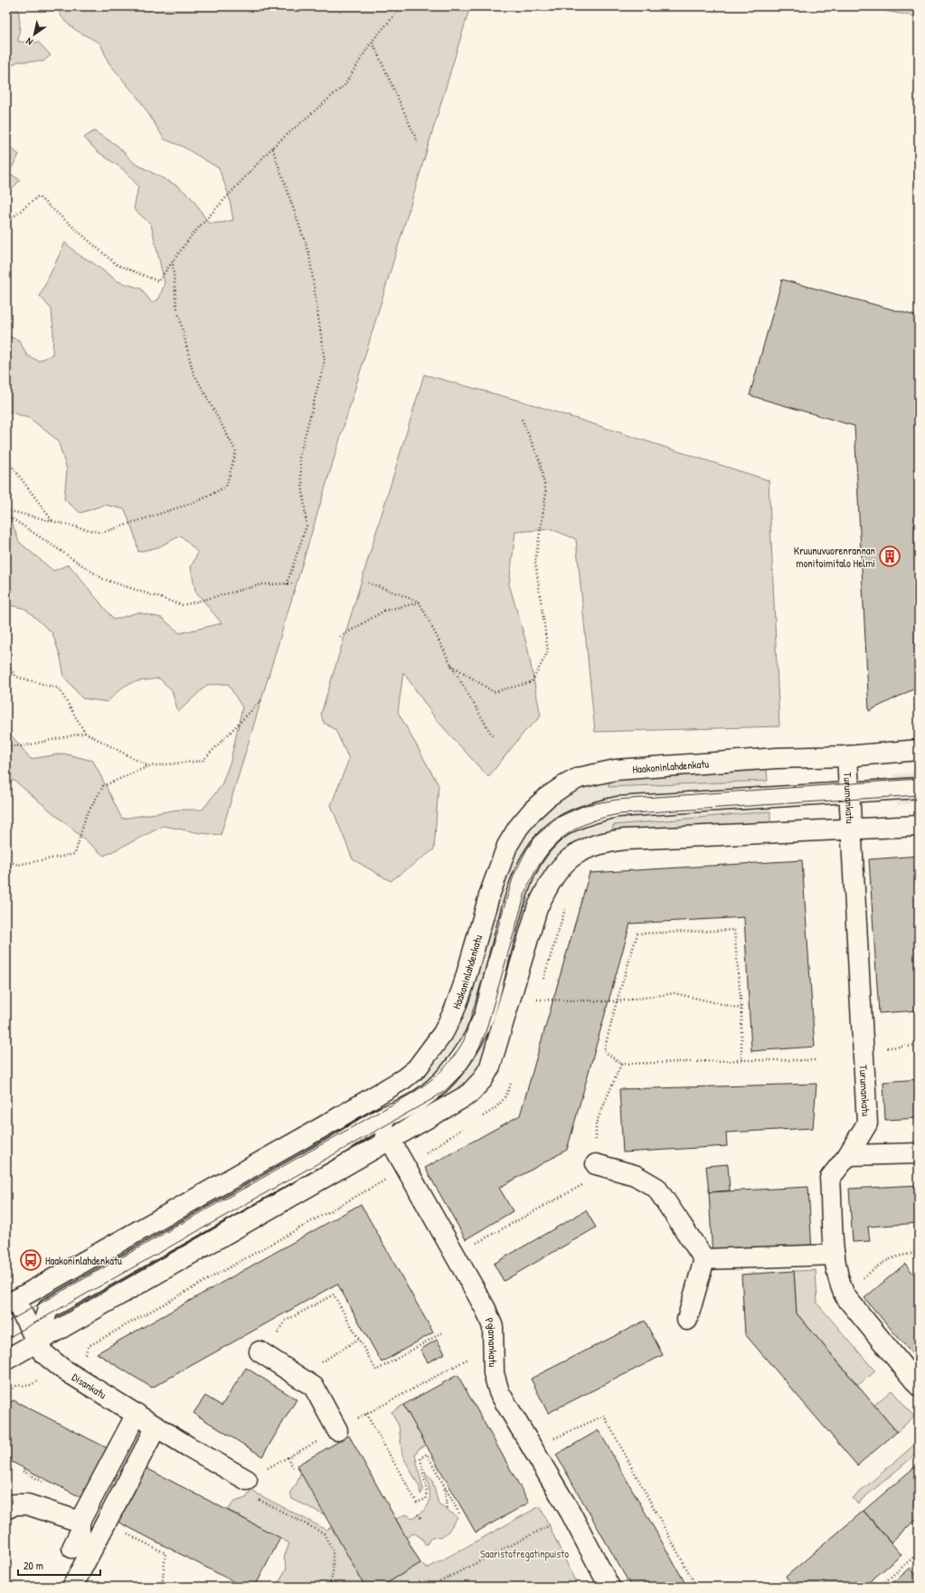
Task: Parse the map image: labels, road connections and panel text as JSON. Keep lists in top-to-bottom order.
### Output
{
  "streets": {
    "street": [
      "Haakoninlahdenkatu",
      "Turumankatu",
      "Pojamankatu",
      "Disankatu"
    ]
  },
  "crossings": [
    ["Haakoninlahdenkatu", "Turumankatu"],
    ["Haakoninlahdenkatu", "Pojamankatu"],
    ["Haakoninlahdenkatu", "Disankatu"]
  ],
  "parks": ["Saaristofregatinpuisto"],
  "places": {
    "building": ["Kruunuvuorenrannan monitoimitalo Helmi"],
    "bus stop": ["Haakoninlahdenkatu"]
  },
  "scale_bar": "20 m",
  "north": "bottom left"
}
